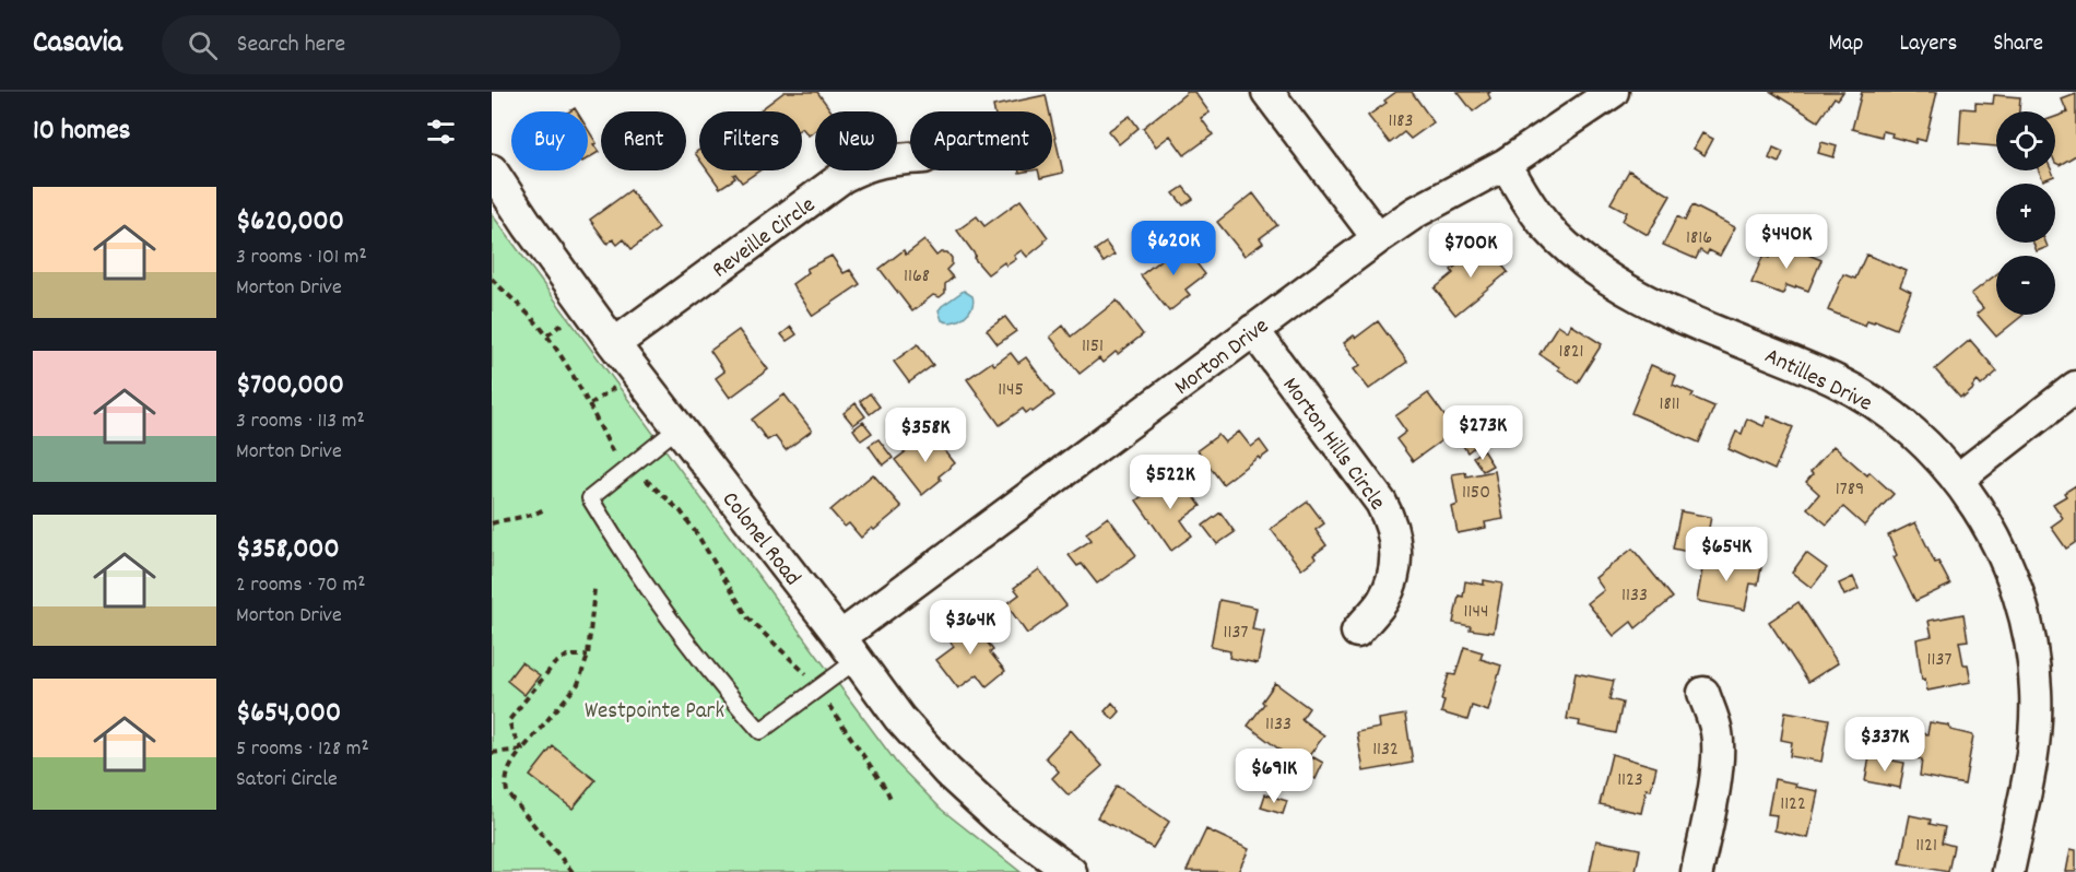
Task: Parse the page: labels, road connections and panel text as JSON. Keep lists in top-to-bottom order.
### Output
{
  "streets": {
    "street": [
      "Reveille Circle",
      "Morton Drive",
      "Antilles Drive",
      "Morton Hills Circle",
      "Colonel Road"
    ]
  },
  "crossings": [
    ["Reveille Circle", "Colonel Road"],
    ["Morton Drive", "Antilles Drive"],
    ["Morton Drive", "Morton Hills Circle"],
    ["Morton Drive", "Colonel Road"]
  ],
  "parks": ["Westpointe Park"],
  "house_numbers": [
    "1183",
    "1816",
    "1168",
    "1151",
    "1821",
    "1145",
    "1811",
    "1789",
    "1150",
    "1133",
    "1144",
    "1137",
    "1137",
    "1133",
    "1132",
    "1123",
    "1122",
    "1121"
  ],
  "page": {
    "header": "Casavia",
    "search": "Search here",
    "nav": ["Map", "Layers", "Share"],
    "heading": "10 homes",
    "map_buttons": ["+", "−"],
    "chip": [
      "Buy",
      "Rent",
      "Filters",
      "New",
      "Apartment"
    ],
    "list": [
      {
        "name": "$620,000",
        "note": "3 rooms · 101 m² · Morton Drive"
      },
      {
        "name": "$700,000",
        "note": "3 rooms · 113 m² · Morton Drive"
      },
      {
        "name": "$358,000",
        "note": "2 rooms · 70 m² · Morton Drive"
      },
      {
        "name": "$654,000",
        "note": "5 rooms · 128 m² · Satori Circle"
      }
    ],
    "price": [
      "$440K",
      "$620K",
      "$700K",
      "$273K",
      "$358K",
      "$522K",
      "$654K",
      "$364K",
      "$337K",
      "$691K"
    ]
  }
}
